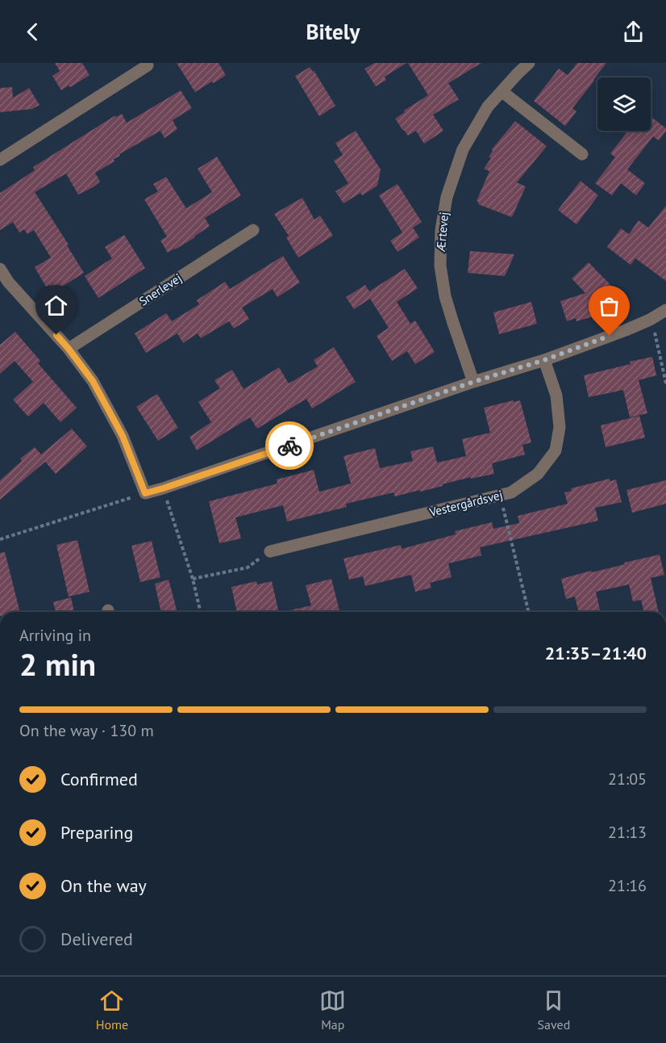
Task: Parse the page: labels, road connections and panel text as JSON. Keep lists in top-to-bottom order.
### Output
{
  "streets": {
    "street": ["Ærtevej", "Snerlevej", "Vestergårdsvej"]
  },
  "page": {
    "header": "Bitely",
    "heading": ["2 min", "Arriving in", "21:35–21:40"],
    "bar": "On the way · 130 m",
    "list": [
      ["Confirmed", "21:05"],
      ["Preparing", "21:13"],
      ["On the way", "21:16"],
      "Delivered"
    ],
    "tabs": ["Home", "Map", "Saved"]
  }
}
